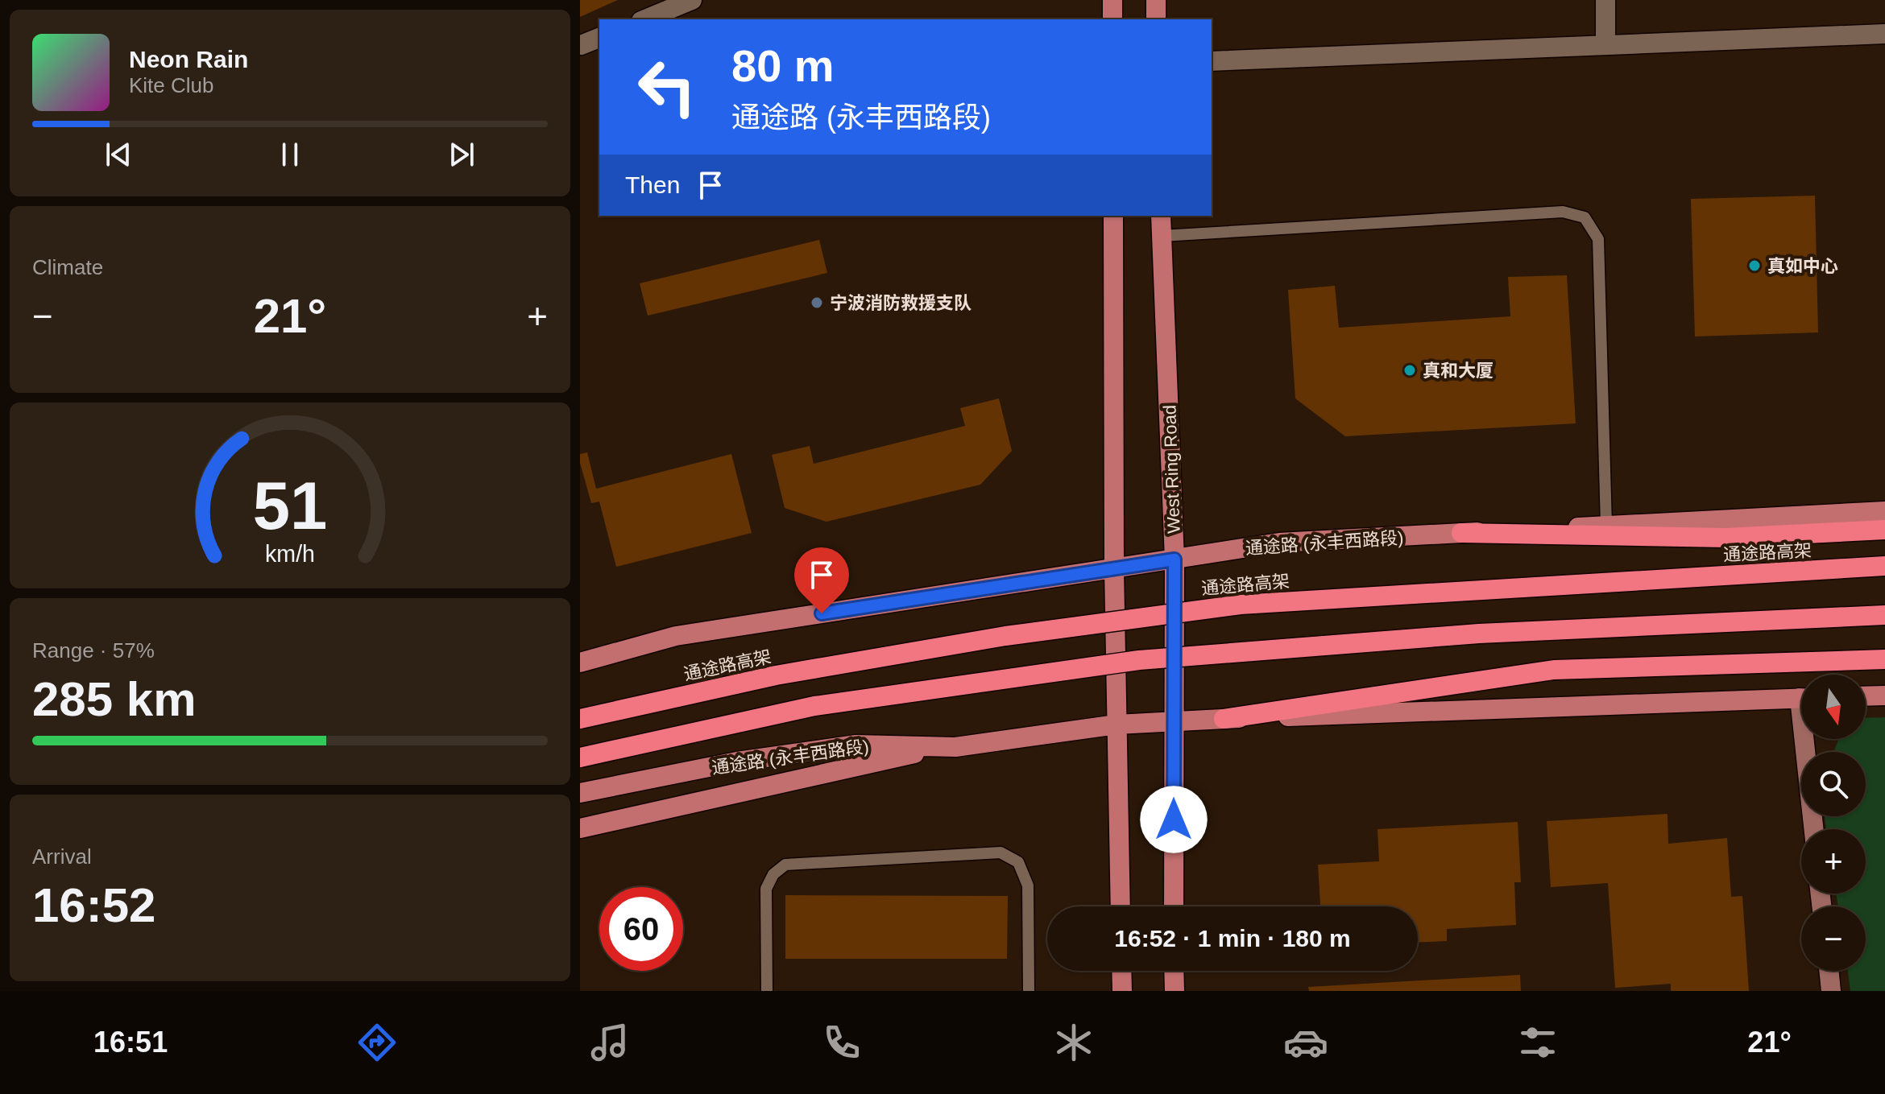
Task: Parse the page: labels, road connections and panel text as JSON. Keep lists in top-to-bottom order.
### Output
{
  "streets": {
    "highway": ["通途路高架"],
    "main road": ["West Ring Road", "通途路 (永丰西路段)"]
  },
  "crossings": [
    ["West Ring Road", "通途路 (永丰西路段)"]
  ],
  "places": ["真如中心", "宁波消防救援支队", "真和大厦"],
  "north": "bottom",
  "page": {
    "turn": ["80 m", "通途路 (永丰西路段)"],
    "song": ["Neon Rain", "Kite Club"],
    "then": "Then",
    "tile": [
      "Climate",
      ["Range · 57%", "285 km"],
      ["Arrival", "16:52"]
    ],
    "heat": ["−", "21°", "+"],
    "map_buttons": ["+", "−"],
    "limit": "60",
    "trip": "16:52 · 1 min · 180 m",
    "tabs": ["16:51", "21°"],
    "gauge": ["51", "km/h"]
  }
}
